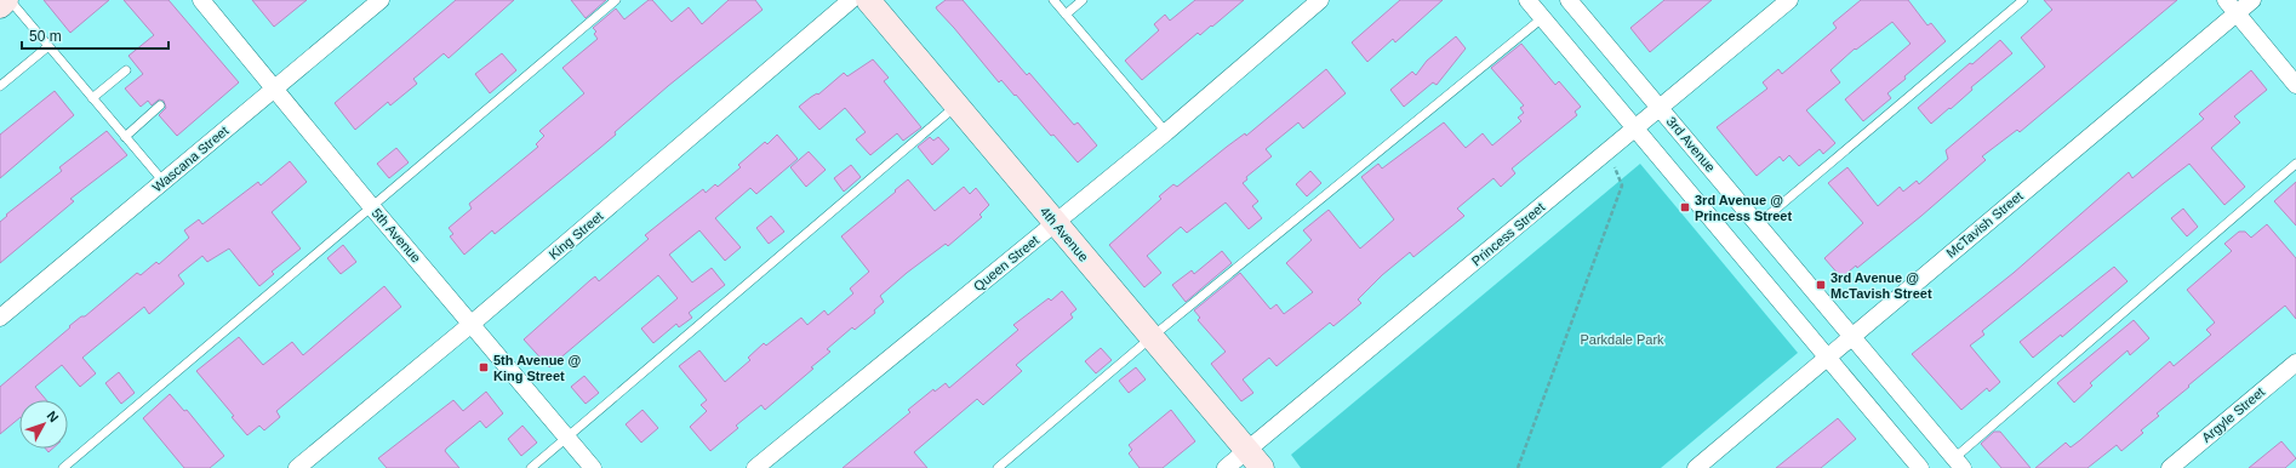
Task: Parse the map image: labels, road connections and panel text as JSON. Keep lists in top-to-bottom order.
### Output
{
  "streets": {
    "street": [
      "3rd Avenue",
      "Wascana Street",
      "McTavish Street",
      "4th Avenue",
      "Princess Street",
      "5th Avenue",
      "King Street",
      "Queen Street",
      "Argyle Street"
    ]
  },
  "crossings": [
    ["3rd Avenue", "McTavish Street"],
    ["3rd Avenue", "Princess Street"],
    ["Wascana Street", "5th Avenue"],
    ["4th Avenue", "Princess Street"],
    ["4th Avenue", "Queen Street"],
    ["5th Avenue", "King Street"]
  ],
  "parks": ["Parkdale Park"],
  "places": {
    "transit": ["3rd Avenue @ Princess Street", "3rd Avenue @ McTavish Street", "5th Avenue @ King Street"]
  },
  "scale_bar": "50 m",
  "north": "top right"
}
